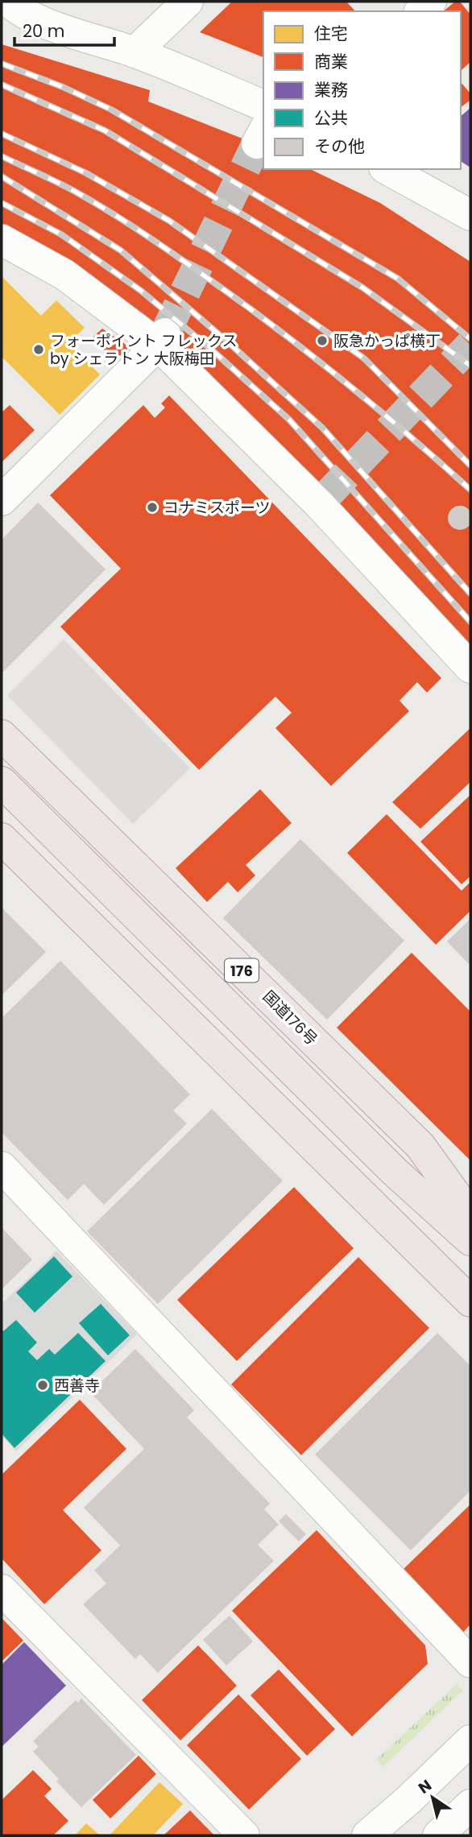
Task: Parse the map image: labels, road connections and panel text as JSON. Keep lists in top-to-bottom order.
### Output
{
  "streets": {
    "highway": ["176", "国道176号"]
  },
  "places": [
    "阪急かっぱ横丁",
    "フォーポイント フレックス by シェラトン 大阪梅田",
    "コナミスポーツ",
    "西善寺"
  ],
  "legend": [
    "住宅",
    "商業",
    "業務",
    "公共",
    "その他"
  ],
  "scale_bar": "20 m",
  "north": "top left"
}
